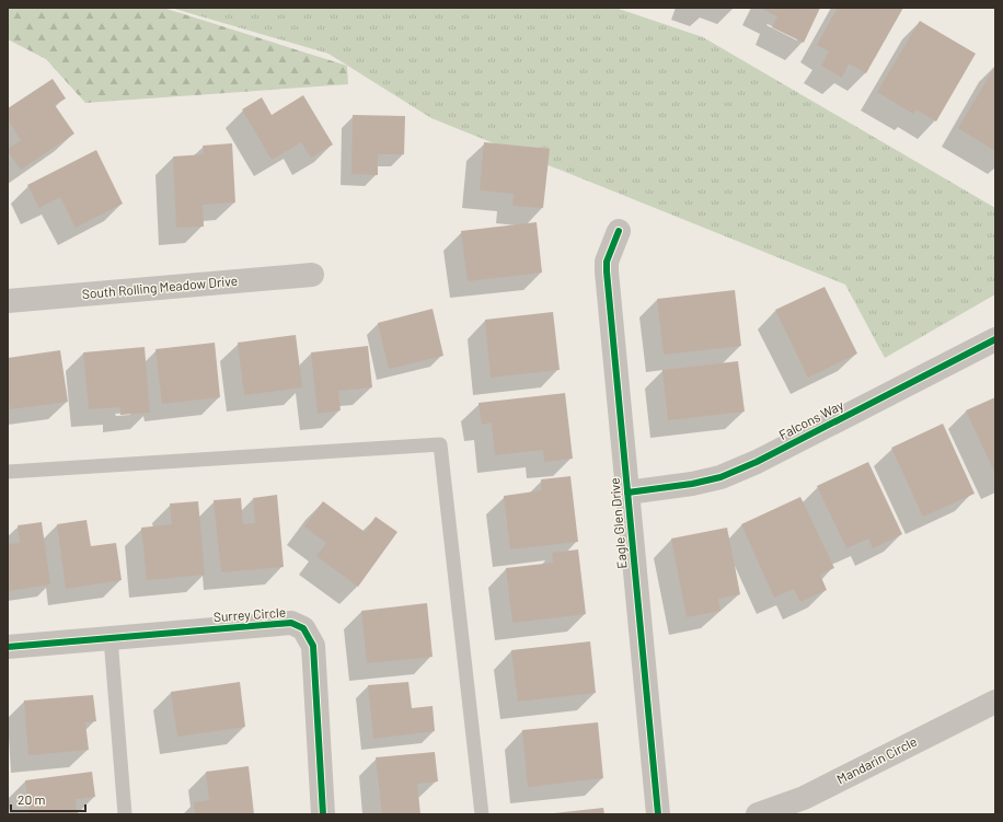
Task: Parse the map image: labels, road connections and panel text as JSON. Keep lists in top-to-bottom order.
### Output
{
  "streets": {
    "street": [
      "South Rolling Meadow Drive",
      "Falcons Way",
      "Eagle Glen Drive",
      "Surrey Circle",
      "Mandarin Circle"
    ]
  },
  "crossings": [
    ["Falcons Way", "Eagle Glen Drive"]
  ],
  "scale_bar": "20 m"
}
